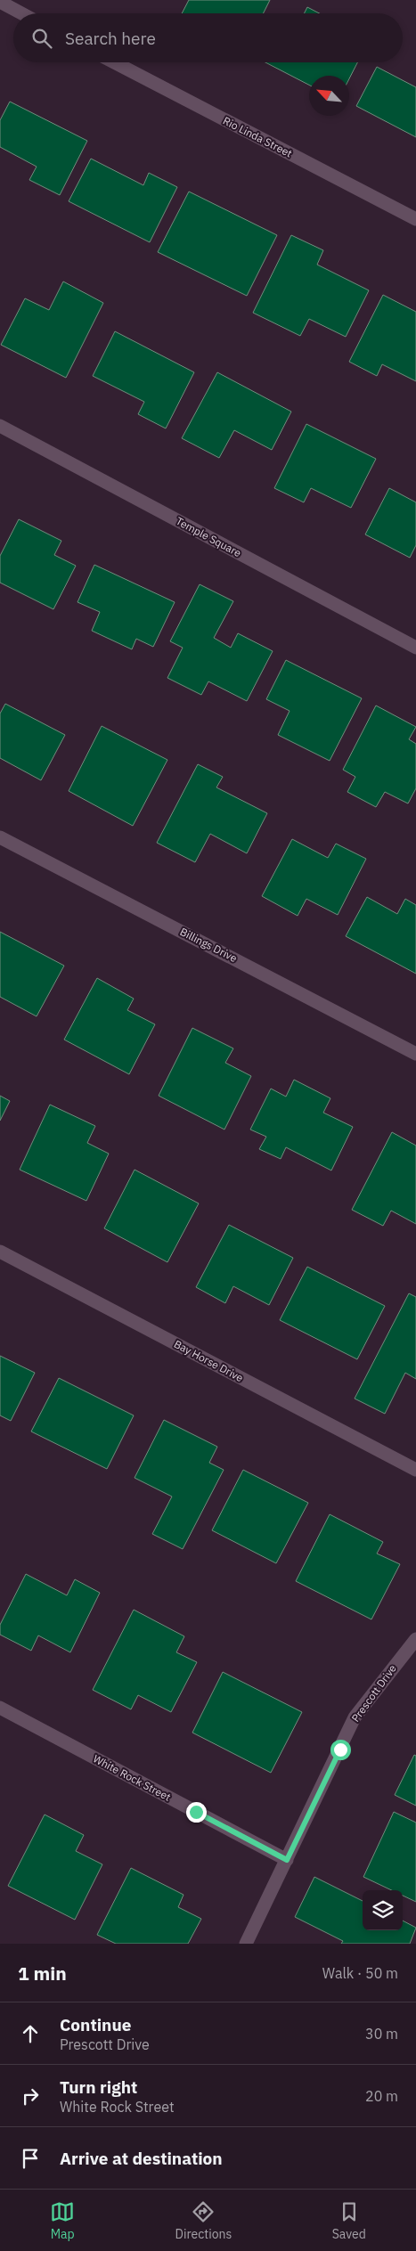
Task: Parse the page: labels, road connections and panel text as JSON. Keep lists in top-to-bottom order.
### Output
{
  "streets": {
    "street": [
      "Rio Linda Street",
      "Temple Square",
      "Billings Drive",
      "Bay Horse Drive",
      "Prescott Drive",
      "White Rock Street"
    ]
  },
  "crossings": [
    ["Prescott Drive", "White Rock Street"]
  ],
  "north": "top left",
  "page": {
    "search": "Search here",
    "heading": ["1 min", "Walk · 50 m"],
    "list": [
      ["Continue", "Prescott Drive", "30 m"],
      ["Turn right", "White Rock Street", "20 m"],
      "Arrive at destination"
    ],
    "nav": ["Map", "Directions", "Saved"]
  }
}
